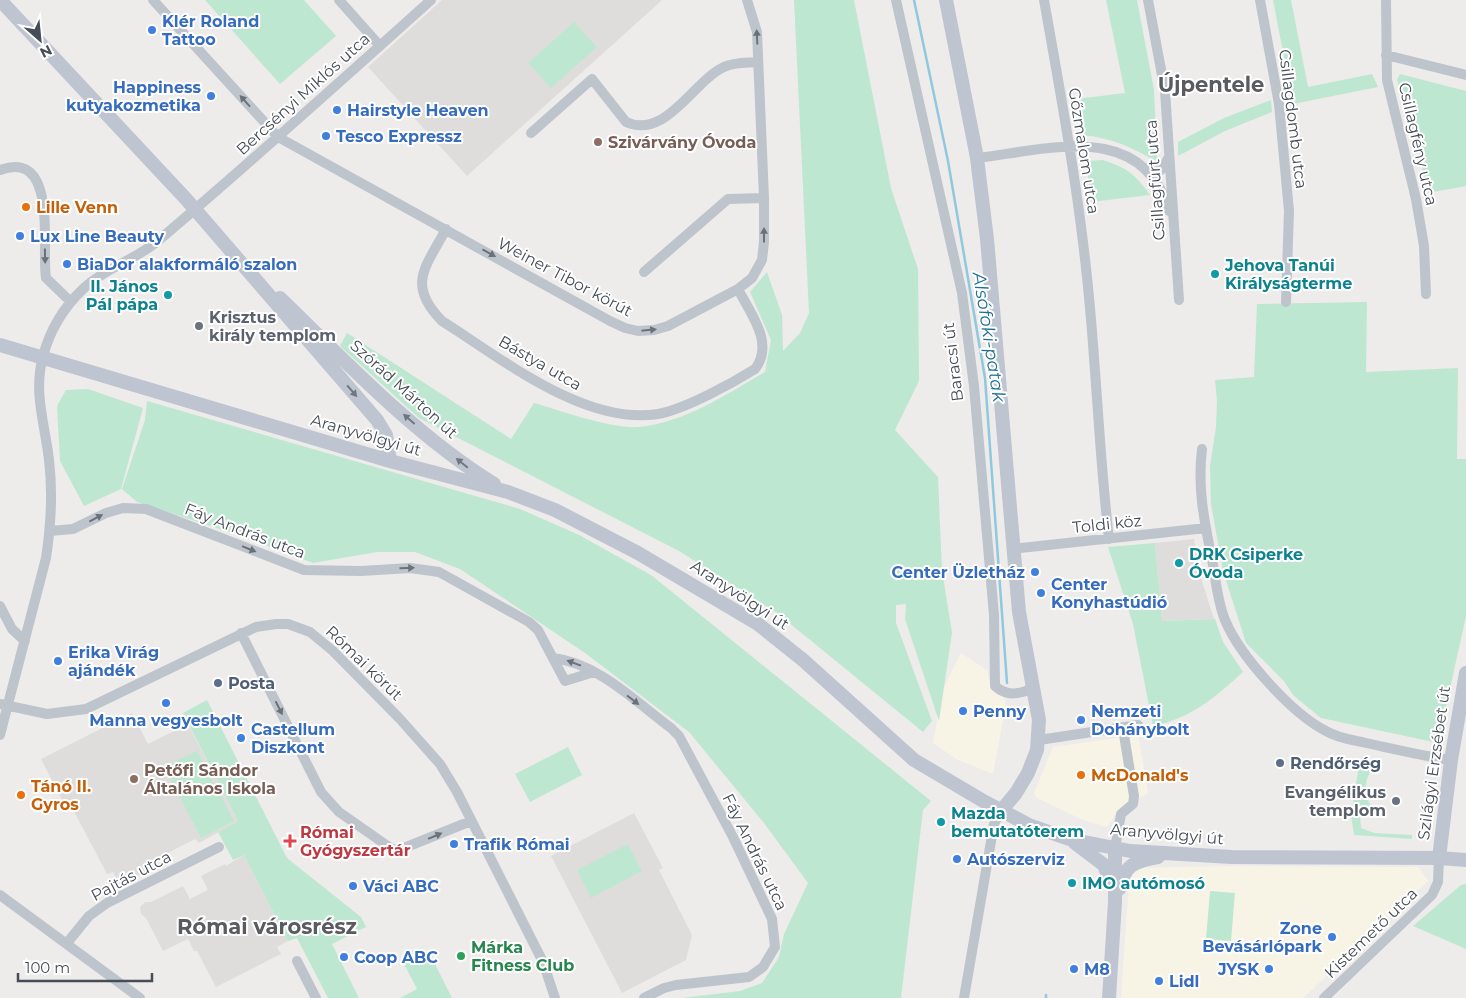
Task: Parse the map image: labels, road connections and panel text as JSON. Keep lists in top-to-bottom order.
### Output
{
  "streets": {
    "street": [
      "Bercsényi Miklós utca",
      "Csillagdomb utca",
      "Csillagfény utca",
      "Gőzmalom utca",
      "Csillagfürt utca",
      "Weiner Tibor körút",
      "Baracsi út",
      "Bástya utca",
      "Szórád Márton út",
      "Aranyvölgyi út",
      "Toldi köz",
      "Fáy András utca",
      "Római körút",
      "Szilágyi Erzsébet út",
      "Pajtás utca",
      "Kistemető utca"
    ]
  },
  "crossings": [
    ["Bercsényi Miklós utca", "Weiner Tibor körút"],
    ["Bercsényi Miklós utca", "Szórád Márton út"],
    ["Bercsényi Miklós utca", "Aranyvölgyi út"],
    ["Bercsényi Miklós utca", "Fáy András utca"],
    ["Bercsényi Miklós utca", "Római körút"],
    ["Gőzmalom utca", "Toldi köz"],
    ["Weiner Tibor körút", "Bástya utca"],
    ["Szórád Márton út", "Aranyvölgyi út"],
    ["Aranyvölgyi út", "Szilágyi Erzsébet út"],
    ["Aranyvölgyi út", "Kistemető utca"],
    ["Szilágyi Erzsébet út", "Kistemető utca"]
  ],
  "districts": ["Újpentele", "Római városrész"],
  "water": ["Alsófoki-patak"],
  "places": {
    "other": [
      "Klér Roland Tattoo",
      "Happiness kutyakozmetika",
      "Hairstyle Heaven",
      "Tesco Expressz",
      "Szivárvány Óvoda",
      "Lille Venn",
      "Lux Line Beauty",
      "BiaDor alakformáló szalon",
      "Jehova Tanúi Királyságterme",
      "II. János Pál pápa",
      "Krisztus király templom",
      "DRK Csiperke Óvoda",
      "Center Üzletház",
      "Center Konyhastúdió",
      "Erika Virág ajándék",
      "Posta",
      "Manna vegyesbolt",
      "Penny",
      "Nemzeti Dohánybolt",
      "Castellum Diszkont",
      "Rendőrség",
      "McDonald's",
      "Petőfi Sándor Általános Iskola",
      "Tánó II. Gyros",
      "Evangélikus templom",
      "Mazda bemutatóterem",
      "Trafik Római",
      "Autószerviz",
      "IMO autómosó",
      "Váci ABC",
      "Zone Bevásárlópark",
      "Márka Fitness Club",
      "Coop ABC",
      "M8",
      "JYSK",
      "Lidl"
    ],
    "health": ["Római Gyógyszertár"]
  },
  "scale_bar": "100 m",
  "north": "bottom right"
}
